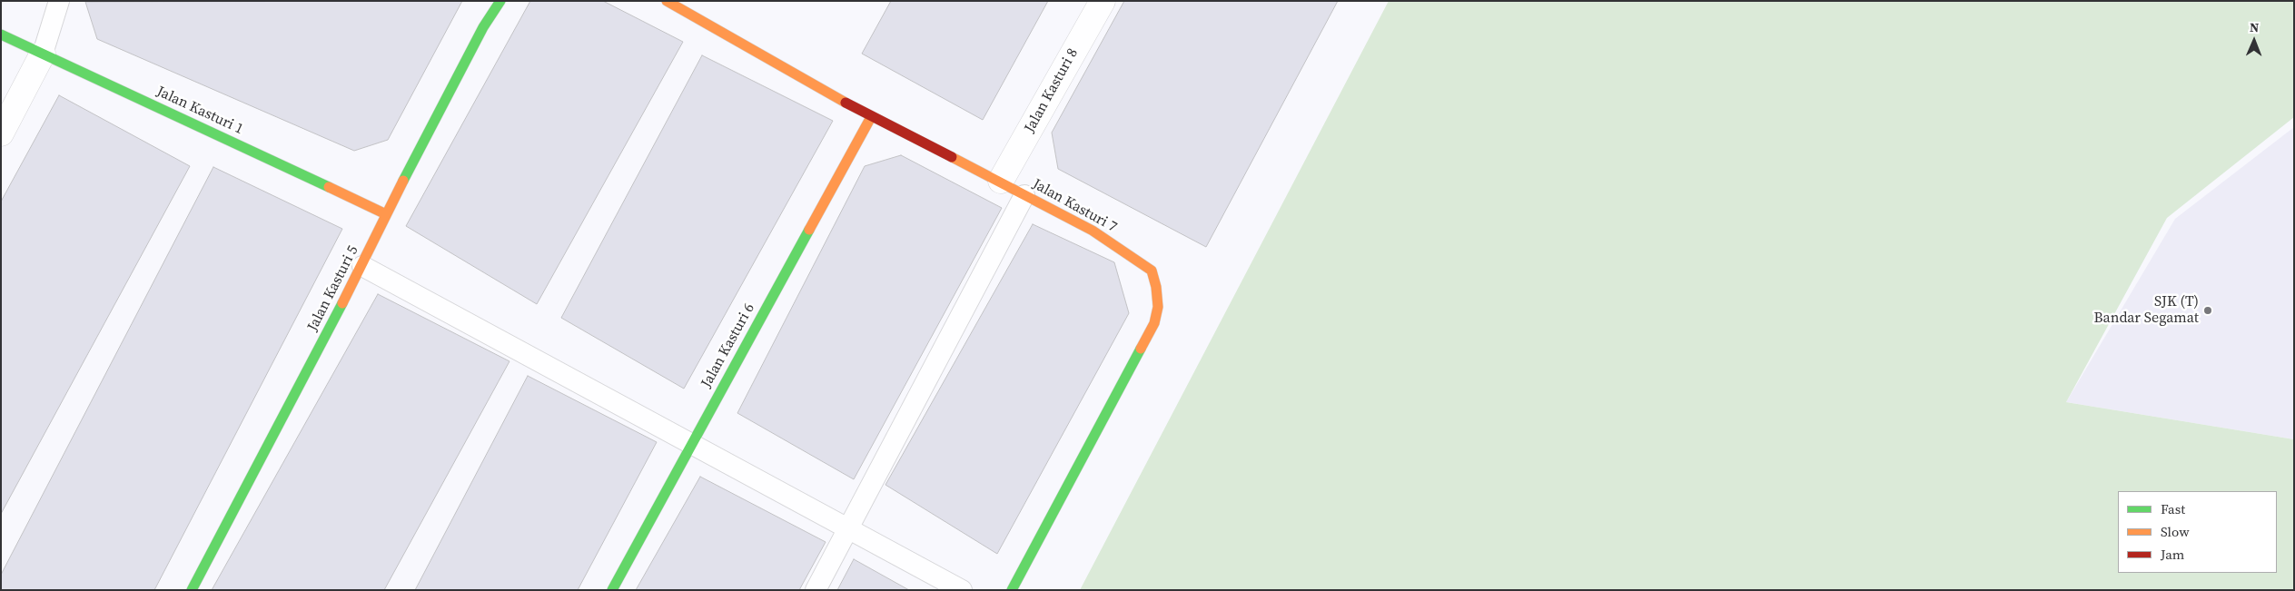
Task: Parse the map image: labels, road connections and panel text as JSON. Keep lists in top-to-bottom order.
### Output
{
  "streets": {
    "street": [
      "Jalan Kasturi 8",
      "Jalan Kasturi 1",
      "Jalan Kasturi 7",
      "Jalan Kasturi 5",
      "Jalan Kasturi 6"
    ]
  },
  "crossings": [
    ["Jalan Kasturi 8", "Jalan Kasturi 7"],
    ["Jalan Kasturi 1", "Jalan Kasturi 5"],
    ["Jalan Kasturi 7", "Jalan Kasturi 6"]
  ],
  "places": ["SJK (T) Bandar Segamat"],
  "legend": ["Fast", "Slow", "Jam"],
  "north": "top"
}
